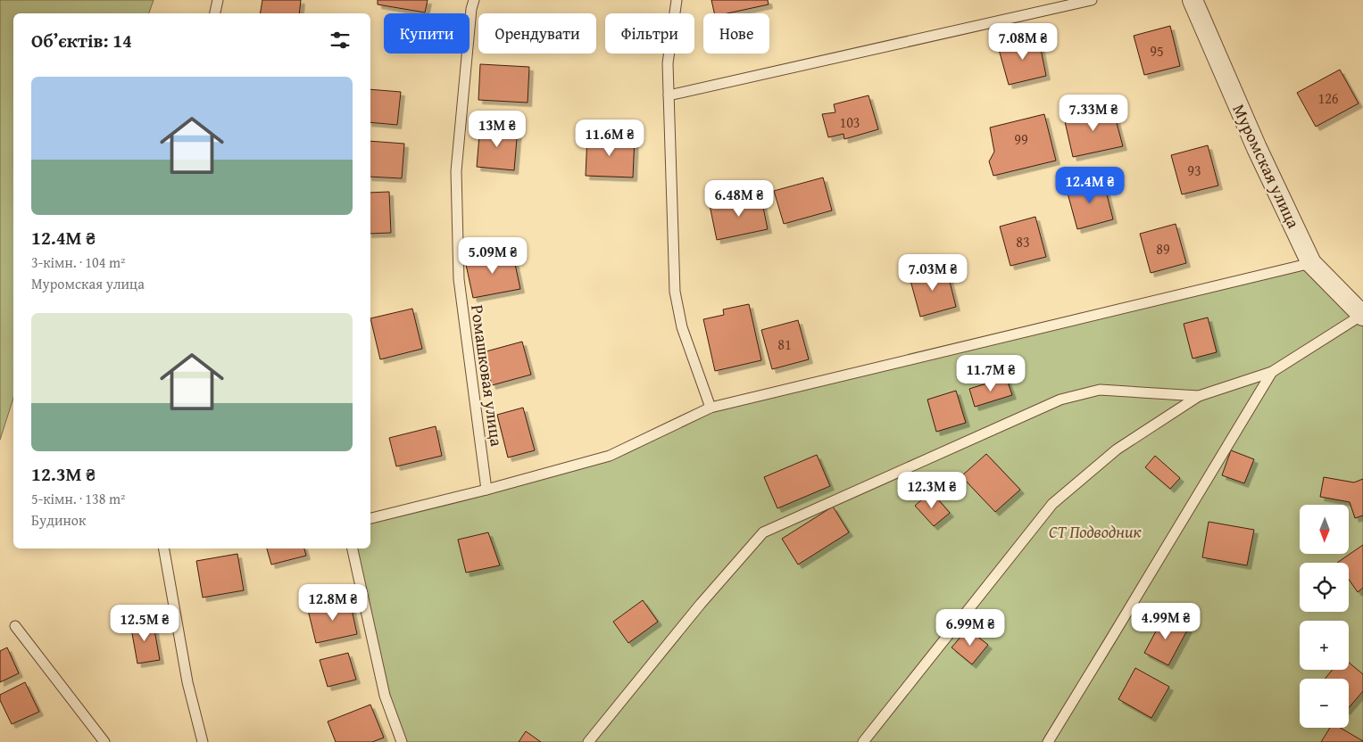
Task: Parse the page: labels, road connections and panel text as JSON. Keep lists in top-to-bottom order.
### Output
{
  "streets": {
    "street": ["Муромская улица"],
    "lane": ["Ромашковая улица"]
  },
  "parks": ["СТ Подводник"],
  "house_numbers": [
    "95",
    "126",
    "103",
    "99",
    "93",
    "83",
    "89",
    "81"
  ],
  "north": "bottom",
  "page": {
    "chip": [
      "Купити",
      "Орендувати",
      "Фільтри",
      "Нове"
    ],
    "heading": "Об’єктів: 14",
    "price": [
      "7.08M ₴",
      "7.33M ₴",
      "13M ₴",
      "11.6M ₴",
      "12.4M ₴",
      "6.48M ₴",
      "5.09M ₴",
      "7.03M ₴",
      "11.7M ₴",
      "12.3M ₴",
      "12.8M ₴",
      "4.99M ₴",
      "12.5M ₴",
      "6.99M ₴"
    ],
    "list": [
      {
        "name": "12.4M ₴",
        "note": "3-кімн. · 104 m² · Муромская улица"
      },
      {
        "name": "12.3M ₴",
        "note": "5-кімн. · 138 m² · Будинок"
      }
    ],
    "map_buttons": ["+", "−"]
  }
}
